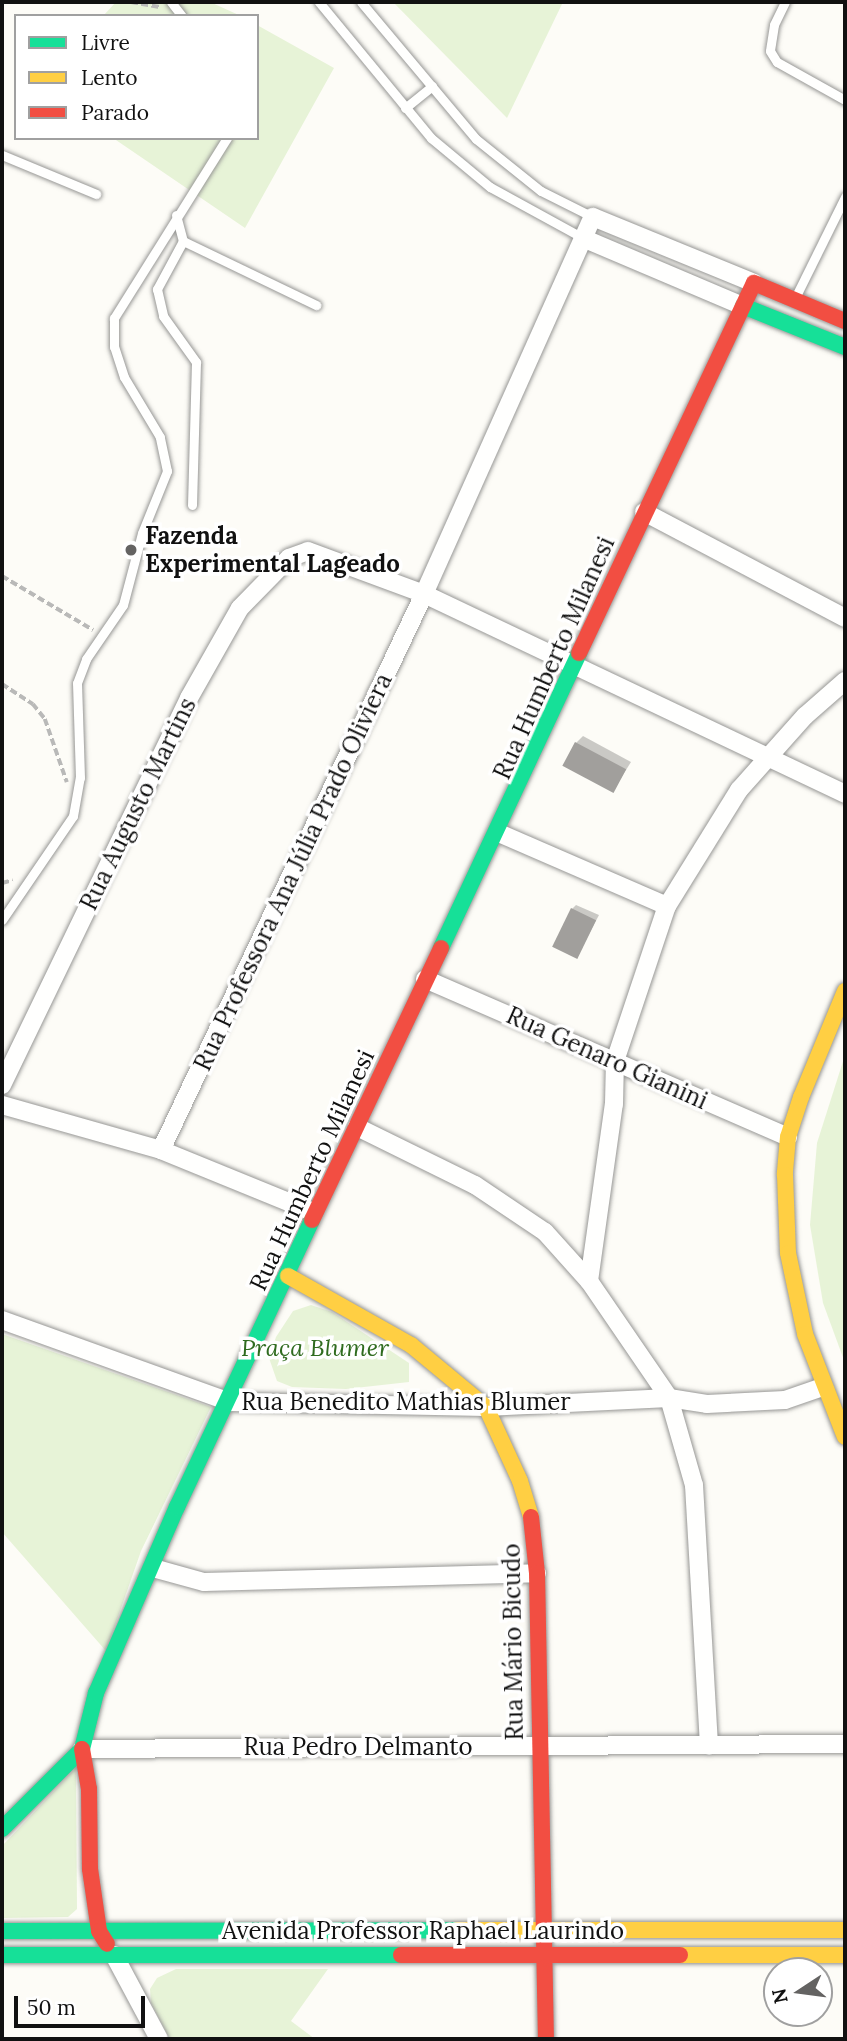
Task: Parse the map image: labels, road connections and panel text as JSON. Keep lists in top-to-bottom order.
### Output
{
  "streets": {
    "main road": ["Rua Humberto Milanesi", "Rua Mário Bicudo", "Avenida Professor Raphael Laurindo"],
    "street": [
      "Rua Augusto Martins",
      "Rua Professora Ana Júlia Prado Oliviera",
      "Rua Genaro Gianini",
      "Rua Benedito Mathias Blumer",
      "Rua Pedro Delmanto"
    ]
  },
  "crossings": [
    ["Rua Humberto Milanesi", "Rua Genaro Gianini"],
    ["Rua Humberto Milanesi", "Rua Benedito Mathias Blumer"],
    ["Rua Humberto Milanesi", "Rua Mário Bicudo"],
    ["Rua Humberto Milanesi", "Rua Pedro Delmanto"],
    ["Rua Augusto Martins", "Rua Professora Ana Júlia Prado Oliviera"],
    ["Rua Benedito Mathias Blumer", "Rua Mário Bicudo"],
    ["Rua Mário Bicudo", "Rua Pedro Delmanto"],
    ["Rua Mário Bicudo", "Avenida Professor Raphael Laurindo"]
  ],
  "parks": ["Praça Blumer"],
  "places": ["Fazenda Experimental Lageado"],
  "legend": ["Livre", "Lento", "Parado"],
  "scale_bar": "50 m",
  "north": "left"
}
